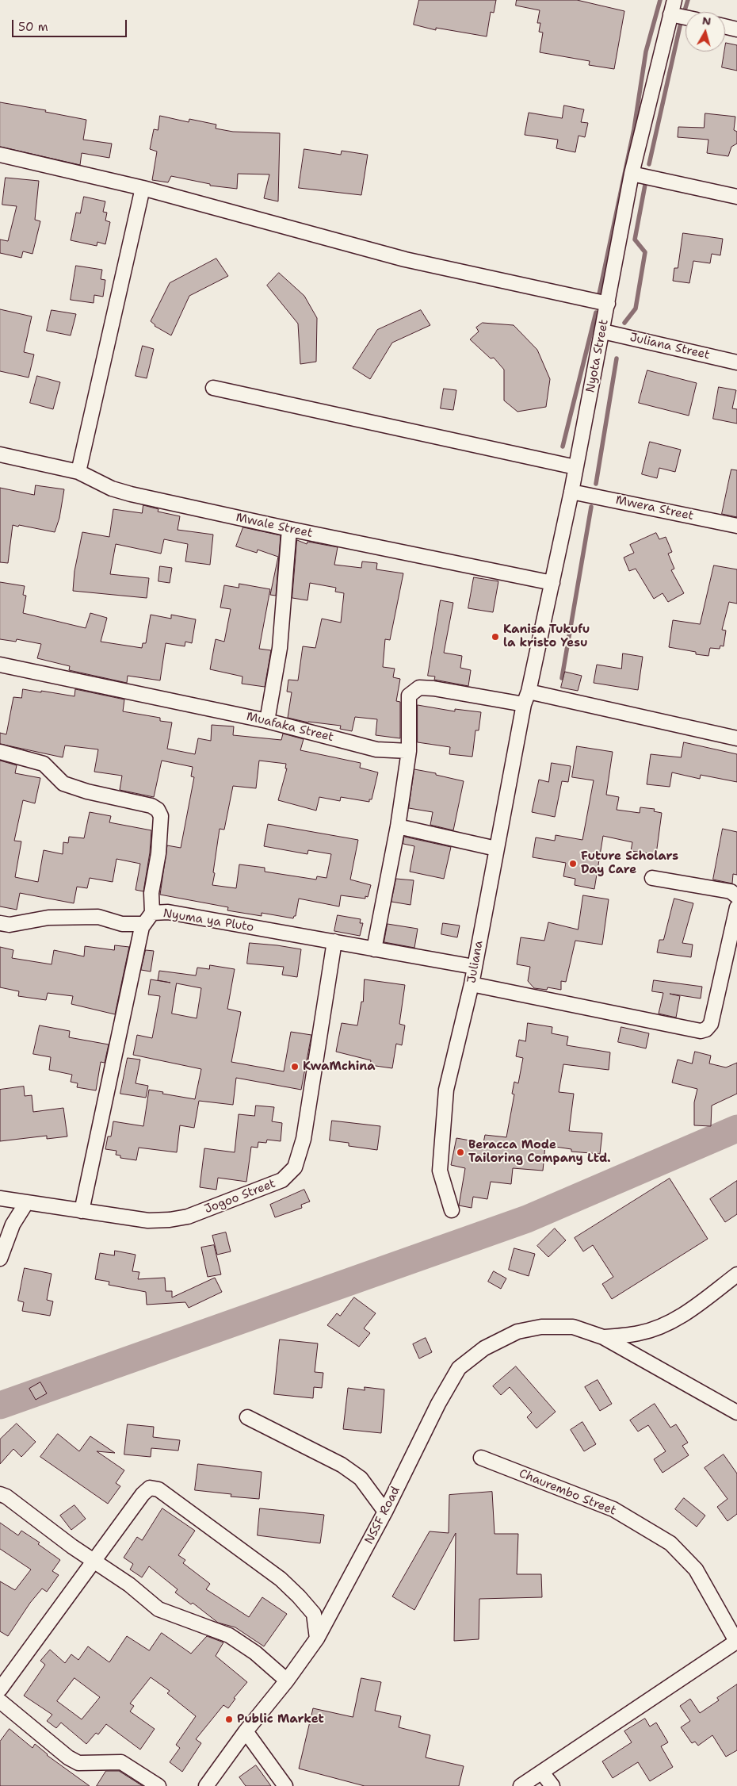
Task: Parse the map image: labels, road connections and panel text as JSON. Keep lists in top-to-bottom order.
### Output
{
  "streets": {
    "street": [
      "Juliana Street",
      "Nyota Street",
      "Mwera Street",
      "Mwale Street",
      "Muafaka Street",
      "Nyuma ya Pluto",
      "Juliana",
      "Jogoo Street",
      "Chaurembo Street",
      "NSSF Road"
    ]
  },
  "crossings": [
    ["Juliana Street", "Nyota Street"],
    ["Nyota Street", "Mwera Street"],
    ["Nyota Street", "Mwale Street"],
    ["Nyota Street", "Juliana"],
    ["Nyuma ya Pluto", "Juliana"],
    ["Nyuma ya Pluto", "Jogoo Street"]
  ],
  "places": [
    "Kanisa Tukufu la kristo Yesu",
    "Future Scholars Day Care",
    "KwaMchina",
    "Beracca Mode Tailoring Company Ltd.",
    "Public Market"
  ],
  "scale_bar": "50 m",
  "north": "top"
}
